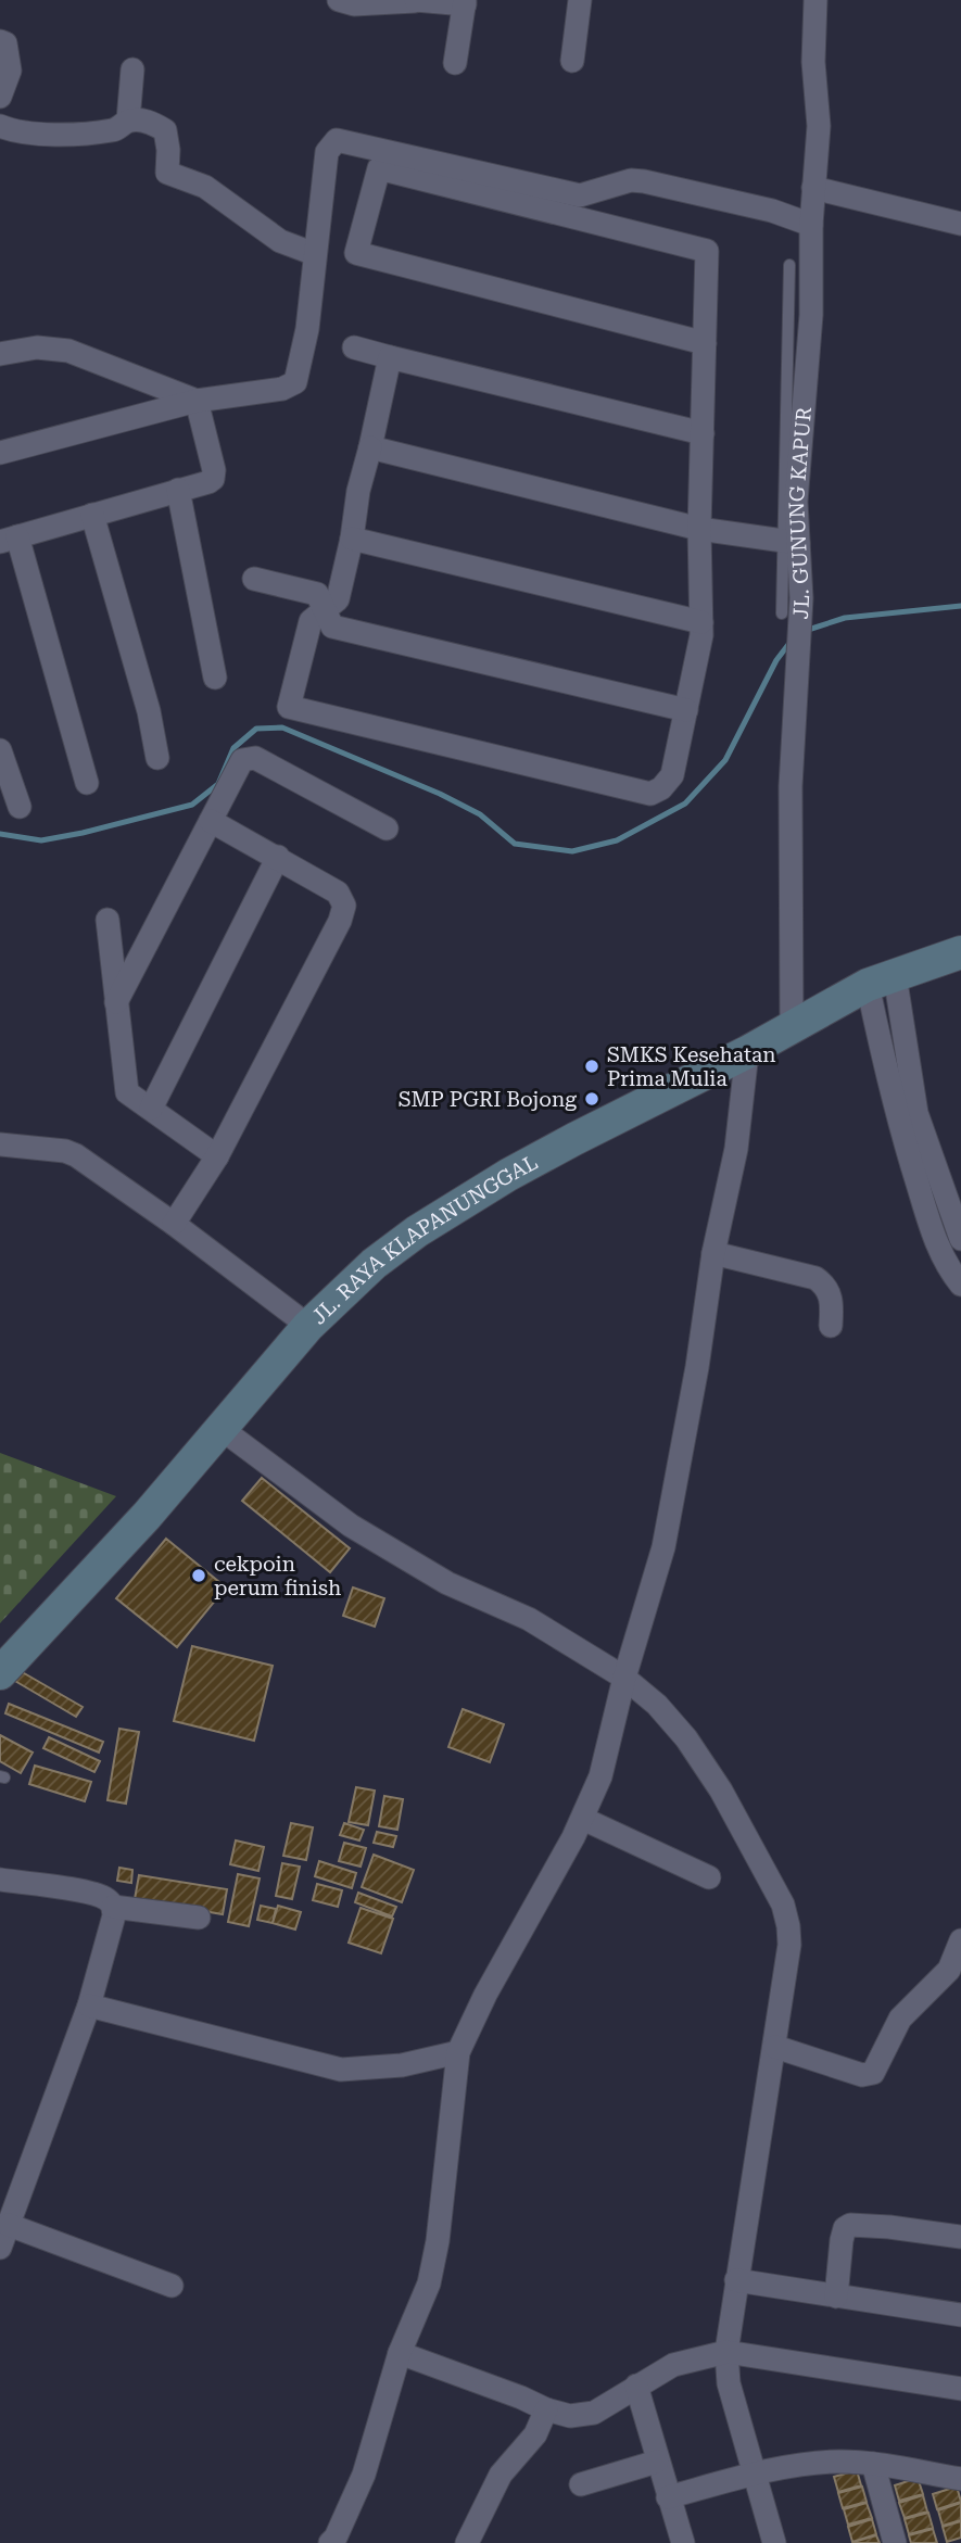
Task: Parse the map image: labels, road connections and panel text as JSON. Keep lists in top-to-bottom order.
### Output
{
  "streets": {
    "street": ["JL. GUNUNG KAPUR", "JL. RAYA KLAPANUNGGAL"]
  },
  "crossings": [
    ["JL. GUNUNG KAPUR", "JL. RAYA KLAPANUNGGAL"]
  ],
  "places": ["SMKS Kesehatan Prima Mulia", "SMP PGRI Bojong", "cekpoin perum finish"]
}
